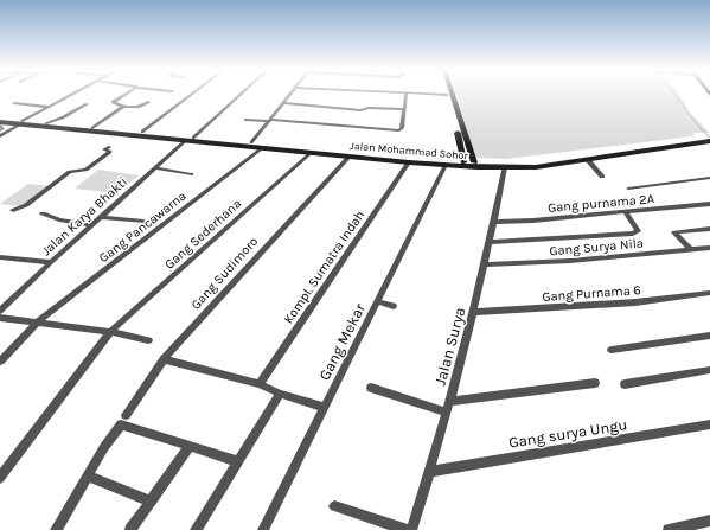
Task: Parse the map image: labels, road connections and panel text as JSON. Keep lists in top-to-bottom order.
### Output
{
  "streets": {
    "street": [
      "Jalan Mohammad Sohor",
      "Gang purnama 2A",
      "Jalan Karya Bhakti",
      "Gang Pancawarna",
      "Gang Sederhana",
      "Gang Surya Nila",
      "Kompl. Sumatra Indah",
      "Gang Sudimoro",
      "Gang Purnama 6",
      "Gang Mekar",
      "Jalan Surya",
      "Gang surya Ungu"
    ]
  },
  "crossings": [
    ["Jalan Mohammad Sohor", "Jalan Karya Bhakti"],
    ["Jalan Mohammad Sohor", "Gang Pancawarna"],
    ["Jalan Mohammad Sohor", "Gang Sederhana"],
    ["Jalan Mohammad Sohor", "Kompl. Sumatra Indah"],
    ["Jalan Mohammad Sohor", "Gang Sudimoro"],
    ["Jalan Mohammad Sohor", "Gang Mekar"],
    ["Jalan Mohammad Sohor", "Jalan Surya"],
    ["Gang purnama 2A", "Jalan Surya"],
    ["Gang Surya Nila", "Jalan Surya"],
    ["Gang Purnama 6", "Jalan Surya"],
    ["Jalan Surya", "Gang surya Ungu"]
  ]
}
